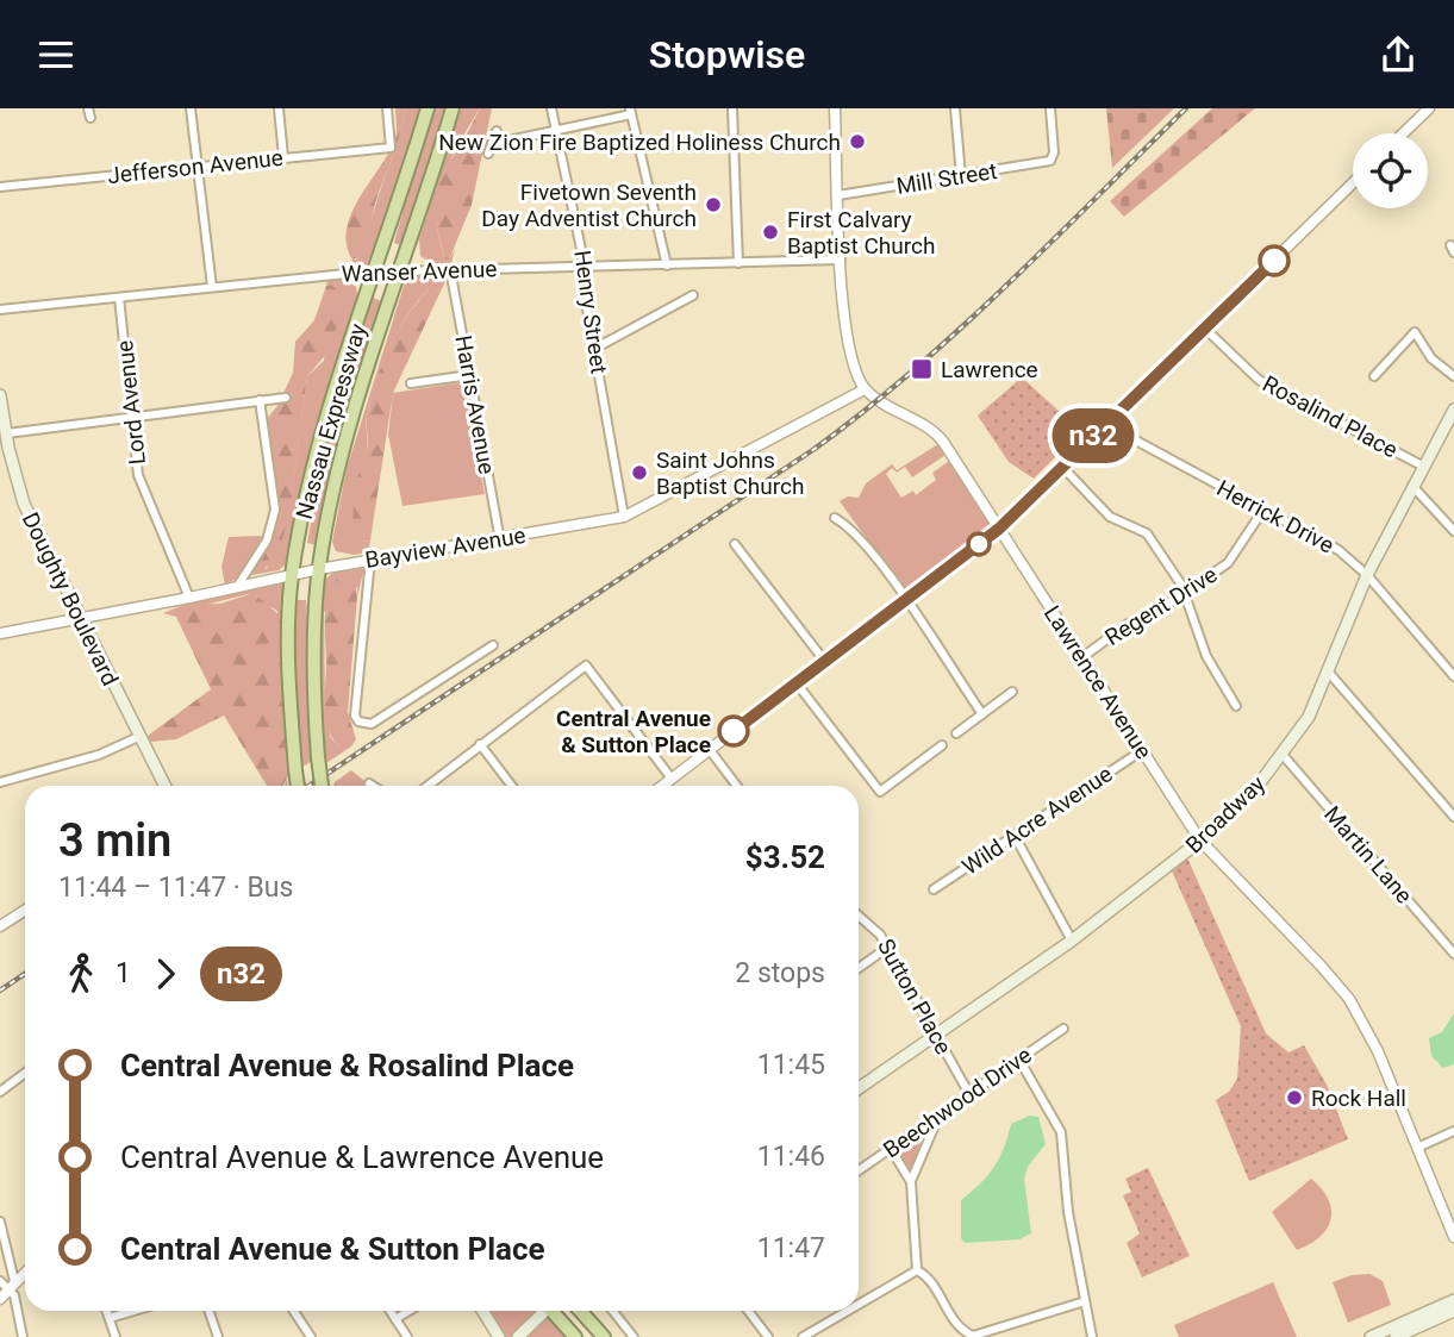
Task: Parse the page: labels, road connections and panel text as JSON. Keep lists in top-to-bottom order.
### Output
{
  "streets": {
    "highway": ["Nassau Expressway"],
    "main road": ["Doughty Boulevard", "Broadway"],
    "street": [
      "Jefferson Avenue",
      "Mill Street",
      "Wanser Avenue",
      "Henry Street",
      "Lord Avenue",
      "Harris Avenue",
      "Rosalind Place",
      "Herrick Drive",
      "Bayview Avenue",
      "Regent Drive",
      "Lawrence Avenue",
      "Wild Acre Avenue",
      "Martin Lane",
      "Sutton Place",
      "Beechwood Drive"
    ]
  },
  "crossings": [
    ["Wanser Avenue", "Henry Street"],
    ["Wanser Avenue", "Lord Avenue"],
    ["Wanser Avenue", "Harris Avenue"],
    ["Wanser Avenue", "Nassau Expressway"],
    ["Henry Street", "Bayview Avenue"],
    ["Lord Avenue", "Bayview Avenue"],
    ["Harris Avenue", "Bayview Avenue"],
    ["Rosalind Place", "Broadway"],
    ["Nassau Expressway", "Bayview Avenue"],
    ["Herrick Drive", "Regent Drive"],
    ["Herrick Drive", "Broadway"],
    ["Bayview Avenue", "Doughty Boulevard"],
    ["Bayview Avenue", "Lawrence Avenue"],
    ["Regent Drive", "Lawrence Avenue"],
    ["Lawrence Avenue", "Broadway"],
    ["Lawrence Avenue", "Wild Acre Avenue"],
    ["Broadway", "Martin Lane"],
    ["Broadway", "Sutton Place"],
    ["Sutton Place", "Beechwood Drive"]
  ],
  "places": {
    "other": [
      "New Zion Fire Baptized Holiness Church",
      "Fivetown Seventh Day Adventist Church",
      "First Calvary Baptist Church",
      "Saint Johns Baptist Church",
      "Central Avenue & Sutton Place",
      "Rock Hall"
    ],
    "transit": ["Lawrence"]
  },
  "lines": ["bus line n32"],
  "page": {
    "header": "Stopwise",
    "on_map": "n32",
    "heading": ["3 min", "11:44 – 11:47 · Bus", "$3.52"],
    "legs": ["1", "n32", "2 stops"],
    "list": [
      {
        "name": "Central Avenue & Rosalind Place",
        "value": "11:45"
      },
      {
        "name": "Central Avenue & Lawrence Avenue",
        "value": "11:46"
      },
      {
        "name": "Central Avenue & Sutton Place",
        "value": "11:47"
      }
    ]
  }
}
